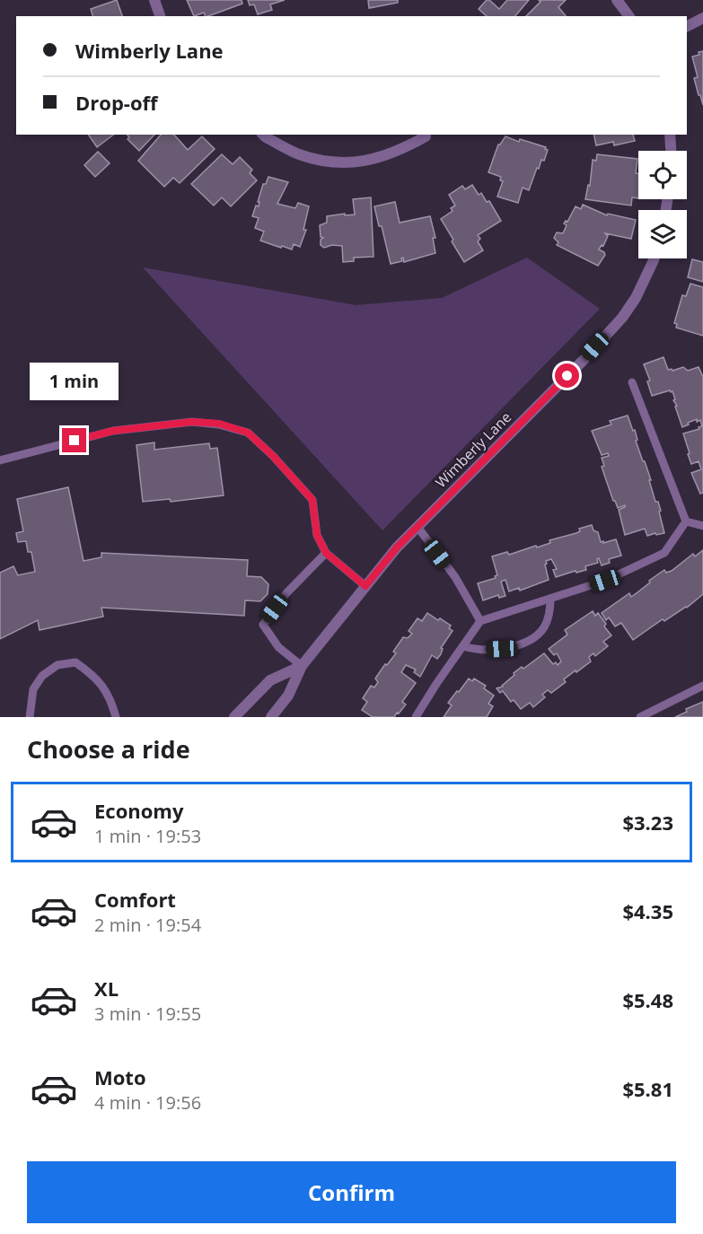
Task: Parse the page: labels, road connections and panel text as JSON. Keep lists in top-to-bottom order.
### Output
{
  "streets": {
    "street": ["Wimberly Lane"]
  },
  "page": {
    "banner": ["Wimberly Lane", "Drop-off"],
    "bubble": "1 min",
    "heading": "Choose a ride",
    "list": [
      {
        "name": "Economy",
        "note": "1 min · 19:53",
        "value": "$3.23"
      },
      {
        "name": "Comfort",
        "note": "2 min · 19:54",
        "value": "$4.35"
      },
      {
        "name": "XL",
        "note": "3 min · 19:55",
        "value": "$5.48"
      },
      {
        "name": "Moto",
        "note": "4 min · 19:56",
        "value": "$5.81"
      }
    ],
    "buttons": "Confirm"
  }
}
